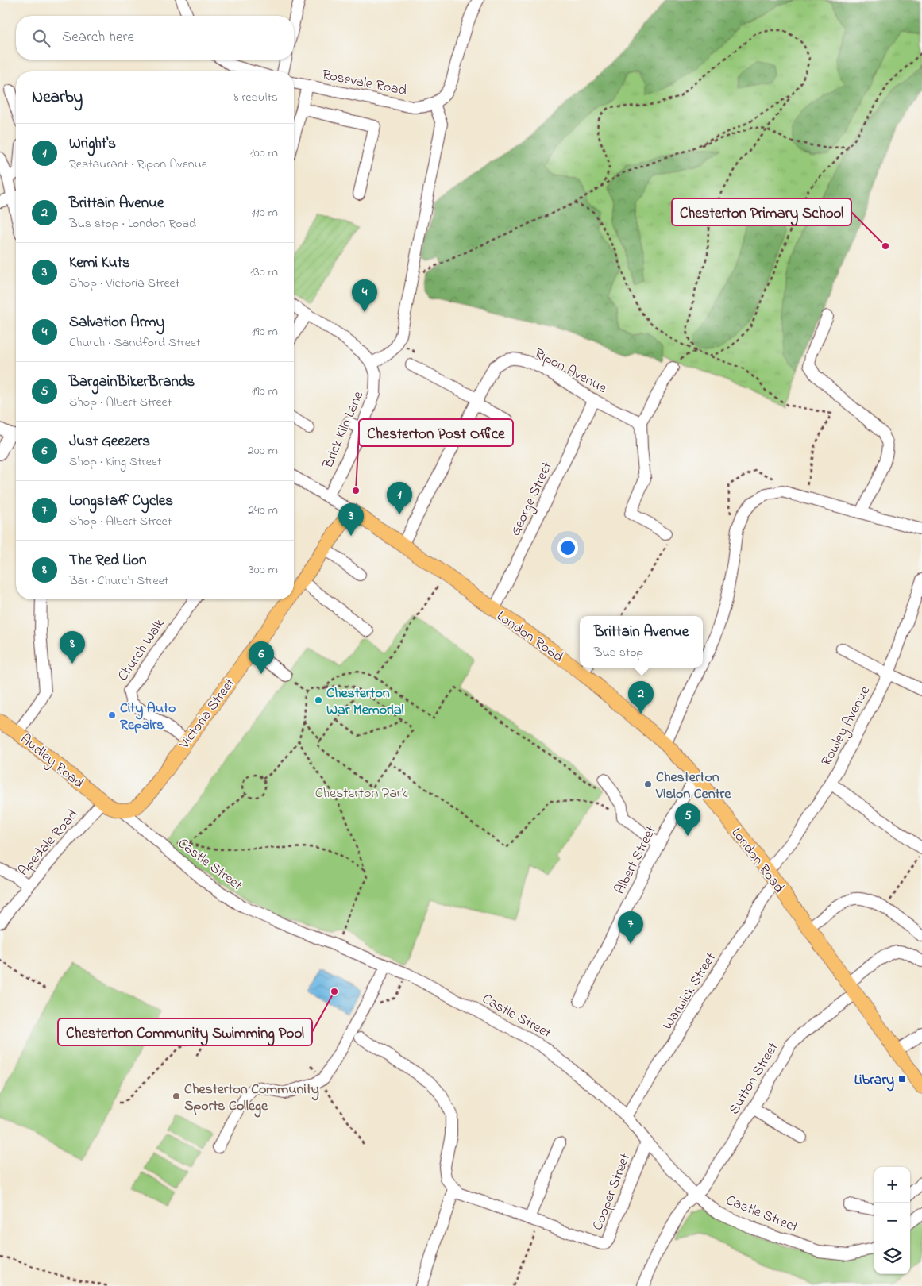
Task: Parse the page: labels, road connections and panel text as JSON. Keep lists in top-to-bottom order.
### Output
{
  "streets": {
    "main road": ["London Road", "Victoria Street", "Audley Road"],
    "street": [
      "Rosevale Road",
      "Ripon Avenue",
      "Brick Kiln Lane",
      "George Street",
      "Church Walk",
      "Rowley Avenue",
      "Apedale Road",
      "Albert Street",
      "Castle Street",
      "Warwick Street",
      "Sutton Street",
      "Cooper Street"
    ]
  },
  "crossings": [
    ["Ripon Avenue", "George Street"],
    ["Ripon Avenue", "London Road"],
    ["Brick Kiln Lane", "London Road"],
    ["George Street", "London Road"],
    ["London Road", "Victoria Street"],
    ["London Road", "Rowley Avenue"],
    ["London Road", "Albert Street"],
    ["London Road", "Warwick Street"],
    ["London Road", "Sutton Street"],
    ["Church Walk", "Victoria Street"],
    ["Victoria Street", "Castle Street"],
    ["Rowley Avenue", "Warwick Street"],
    ["Audley Road", "Apedale Road"],
    ["Castle Street", "Warwick Street"],
    ["Castle Street", "Sutton Street"],
    ["Castle Street", "Cooper Street"]
  ],
  "parks": ["Chesterton Park"],
  "places": {
    "other": [
      "Chesterton Primary School",
      "Chesterton Post Office",
      "Chesterton War Memorial",
      "City Auto Repairs",
      "Chesterton Vision Centre",
      "Chesterton Community Swimming Pool",
      "Chesterton Community Sports College"
    ],
    "transit": ["Library"]
  },
  "page": {
    "search": "Search here",
    "heading": ["Nearby", "8 results"],
    "list": [
      {
        "mark": "1",
        "name": "Wright's",
        "note": "Restaurant · Ripon Avenue",
        "value": "100 m"
      },
      {
        "mark": "2",
        "name": "Brittain Avenue",
        "note": "Bus stop · London Road",
        "value": "110 m"
      },
      {
        "mark": "3",
        "name": "Kemi Kuts",
        "note": "Shop · Victoria Street",
        "value": "130 m"
      },
      {
        "mark": "4",
        "name": "Salvation Army",
        "note": "Church · Sandford Street",
        "value": "190 m"
      },
      {
        "mark": "5",
        "name": "BargainBikerBrands",
        "note": "Shop · Albert Street",
        "value": "190 m"
      },
      {
        "mark": "6",
        "name": "Just Geezers",
        "note": "Shop · King Street",
        "value": "200 m"
      },
      {
        "mark": "7",
        "name": "Longstaff Cycles",
        "note": "Shop · Albert Street",
        "value": "240 m"
      },
      {
        "mark": "8",
        "name": "The Red Lion",
        "note": "Bar · Church Street",
        "value": "300 m"
      }
    ],
    "pins": [
      "4",
      "1",
      "3",
      "8",
      "6",
      "2",
      "5",
      "7"
    ],
    "popup": ["Brittain Avenue", "Bus stop"],
    "map_buttons": ["+", "−"]
  }
}
